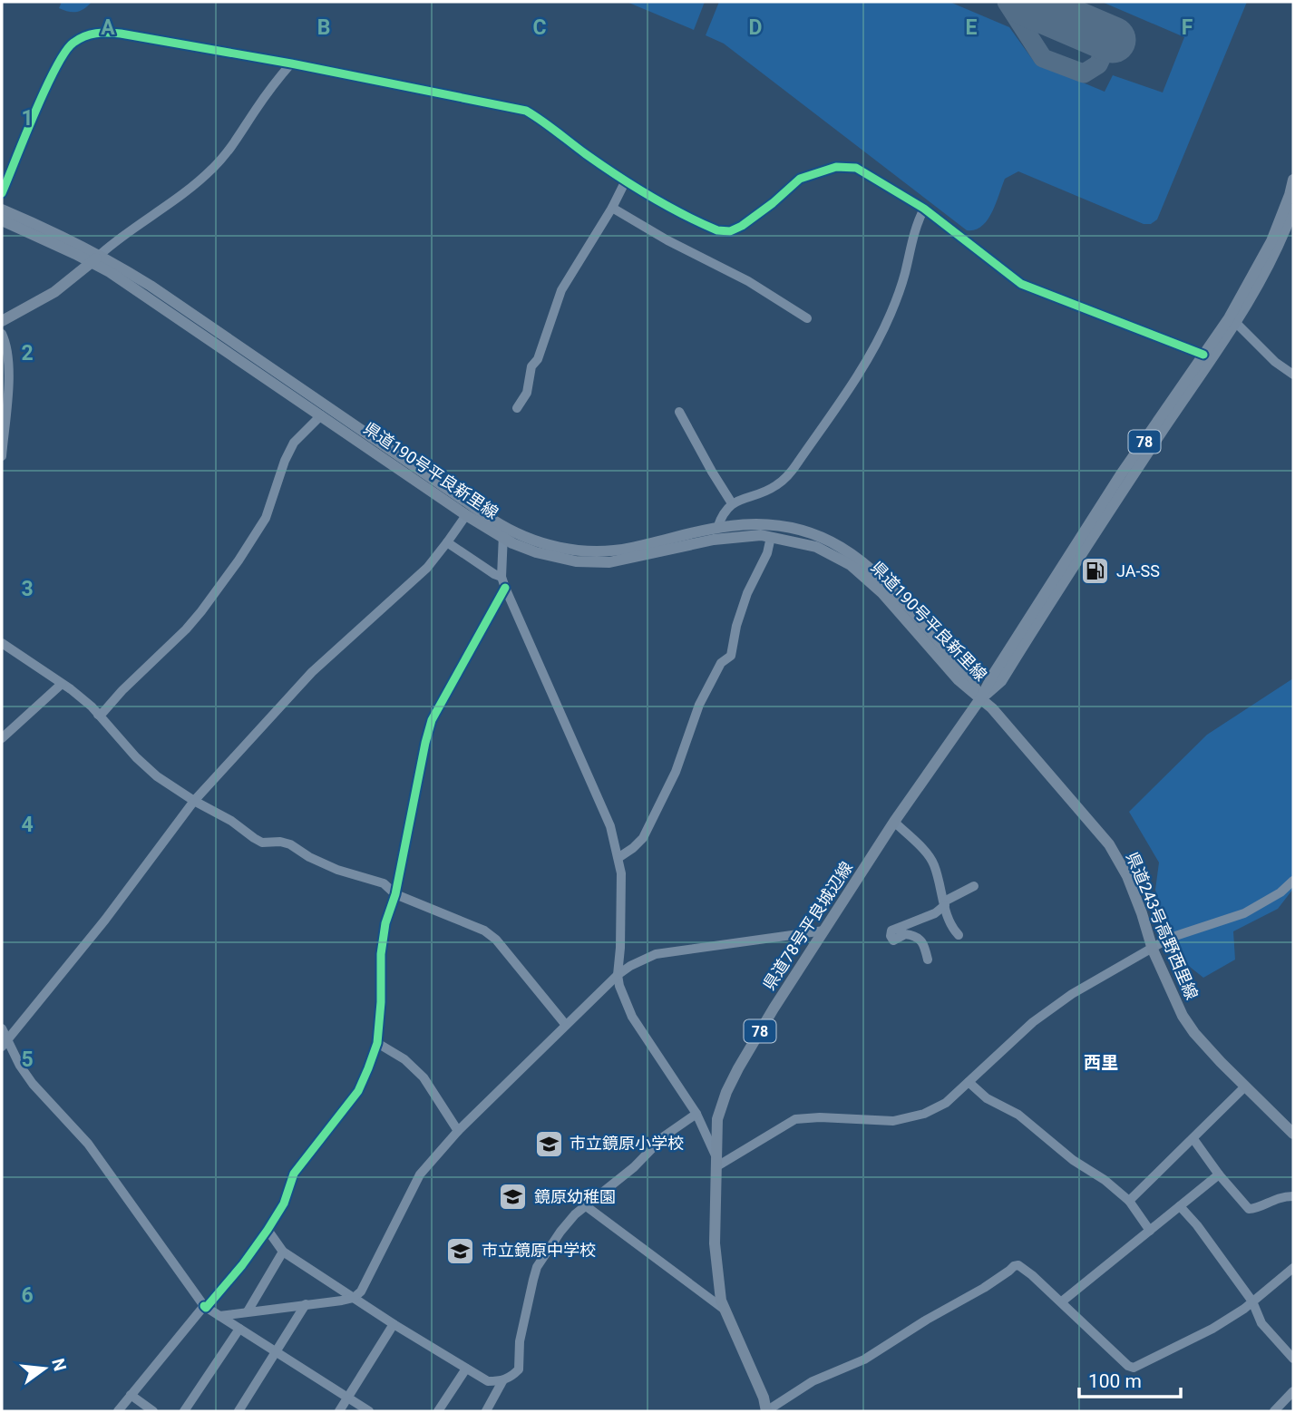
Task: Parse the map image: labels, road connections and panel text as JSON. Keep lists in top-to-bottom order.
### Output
{
  "streets": {
    "main road": [
      "78",
      "県道190号平良新里線",
      "県道78号平良城辺線",
      "県道243号高野西里線"
    ]
  },
  "crossings": [
    ["県道190号平良新里線", "県道78号平良城辺線"],
    ["県道190号平良新里線", "県道243号高野西里線"],
    ["県道78号平良城辺線", "県道243号高野西里線"]
  ],
  "districts": ["西里"],
  "places": {
    "fuel station": ["JA-SS"],
    "school or university": ["市立鏡原小学校", "鏡原幼稚園", "市立鏡原中学校"]
  },
  "scale_bar": "100 m",
  "north": "right",
  "grid": {
    "columns": [
      "A",
      "B",
      "C",
      "D",
      "E",
      "F"
    ],
    "rows": [
      "1",
      "2",
      "3",
      "4",
      "5",
      "6"
    ]
  }
}
